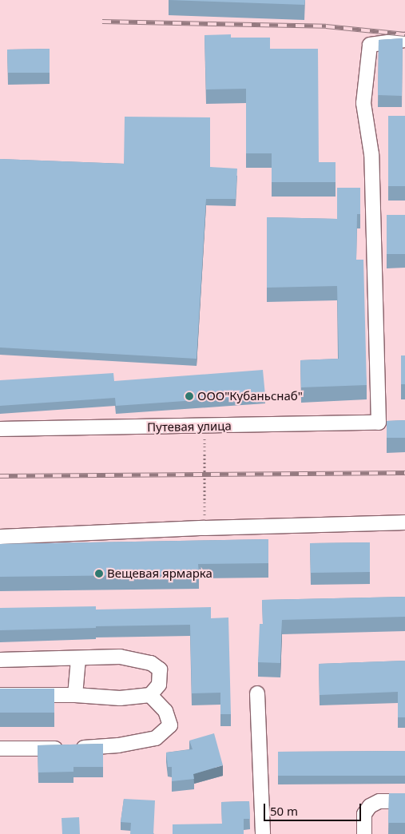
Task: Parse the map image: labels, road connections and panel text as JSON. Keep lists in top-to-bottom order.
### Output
{
  "streets": {
    "street": ["Путевая улица"]
  },
  "places": ["ООО\"Кубаньснаб\"", "Вещевая ярмарка"],
  "scale_bar": "50 m"
}
